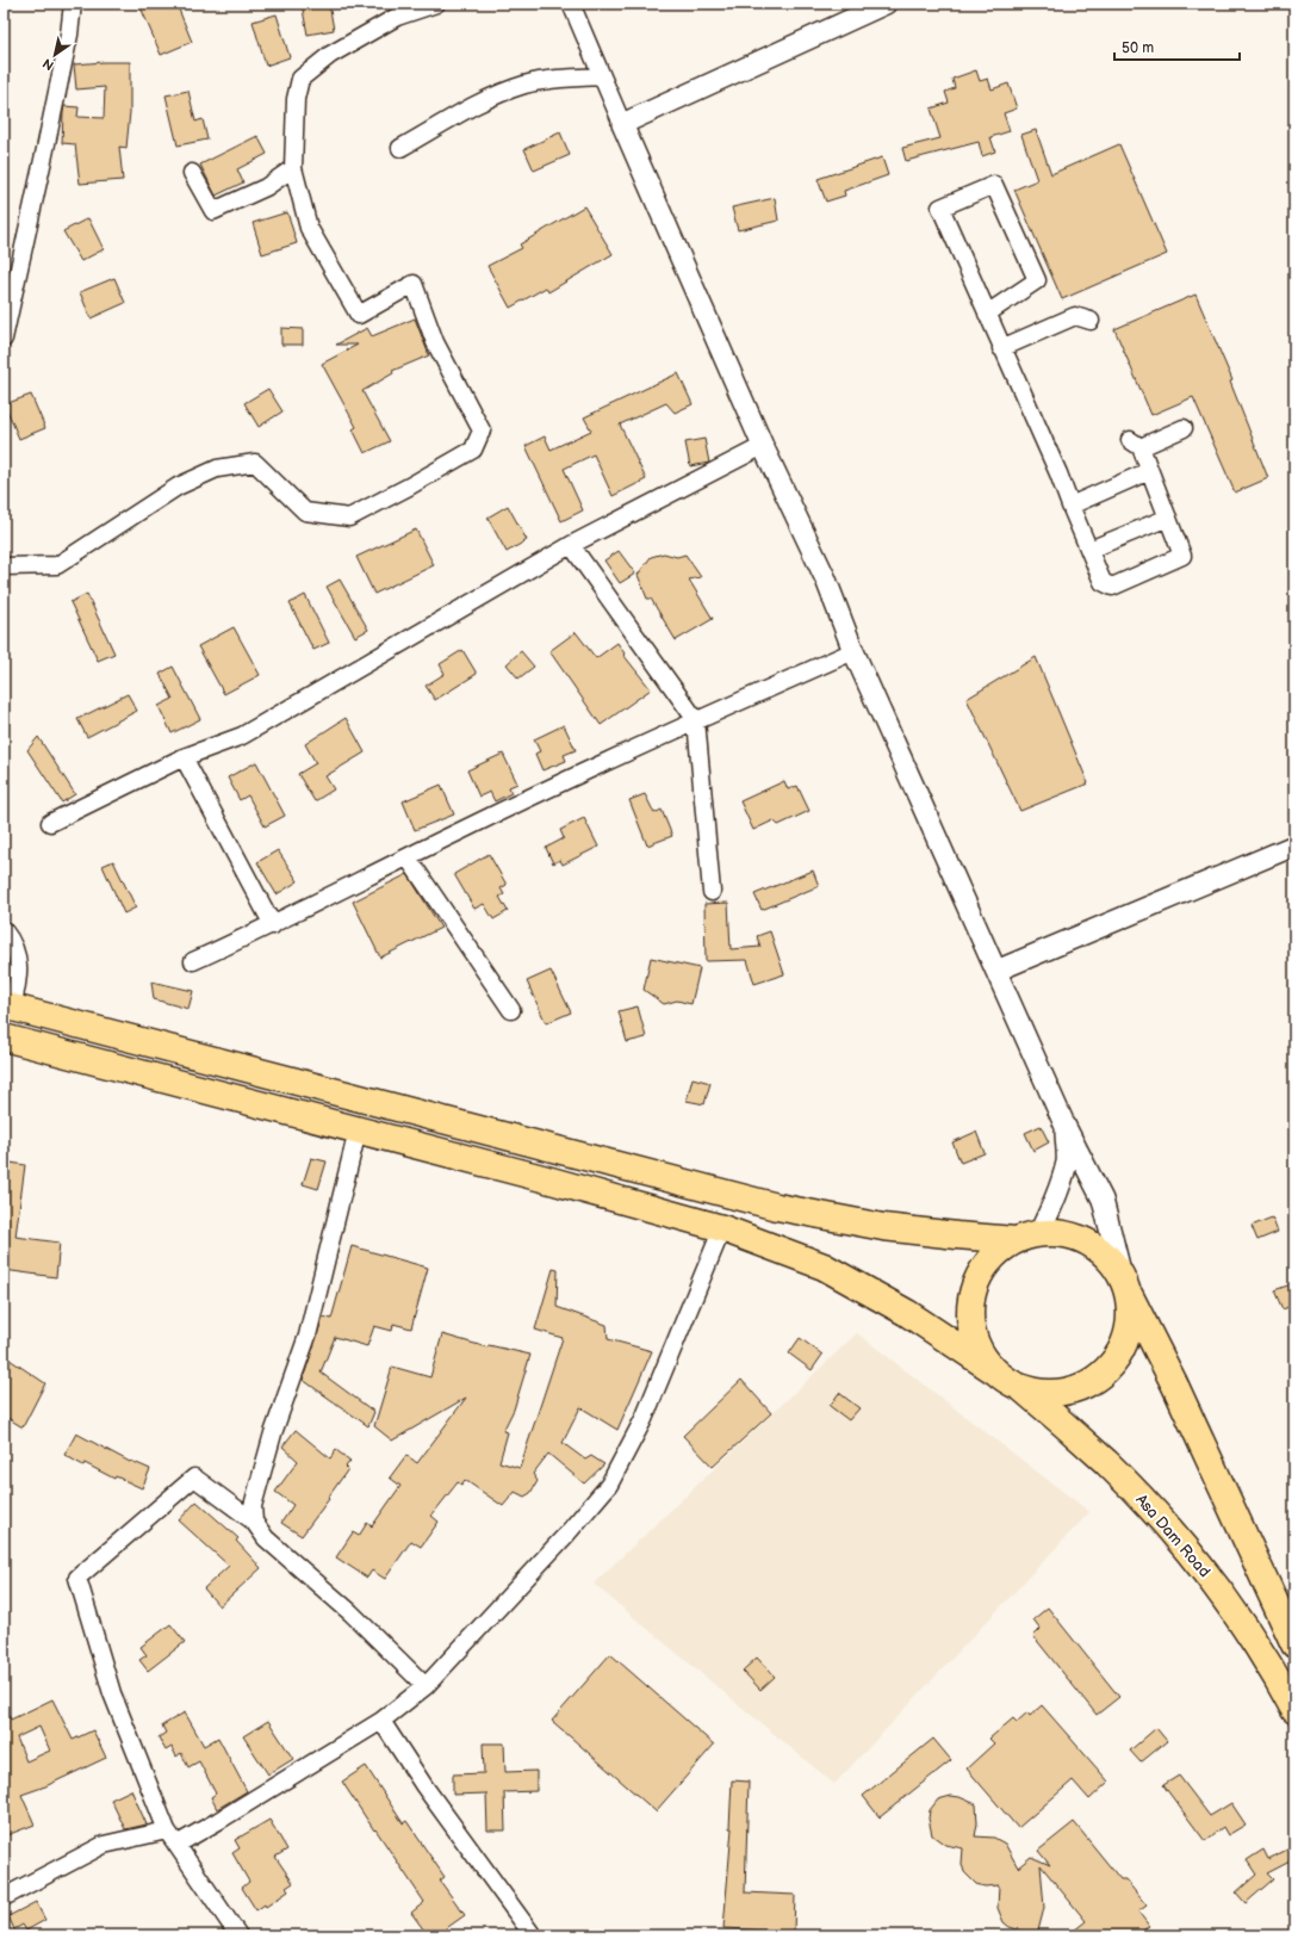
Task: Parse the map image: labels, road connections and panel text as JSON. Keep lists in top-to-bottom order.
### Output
{
  "streets": {
    "main road": ["Asa Dam Road"]
  },
  "scale_bar": "50 m",
  "north": "bottom left"
}
